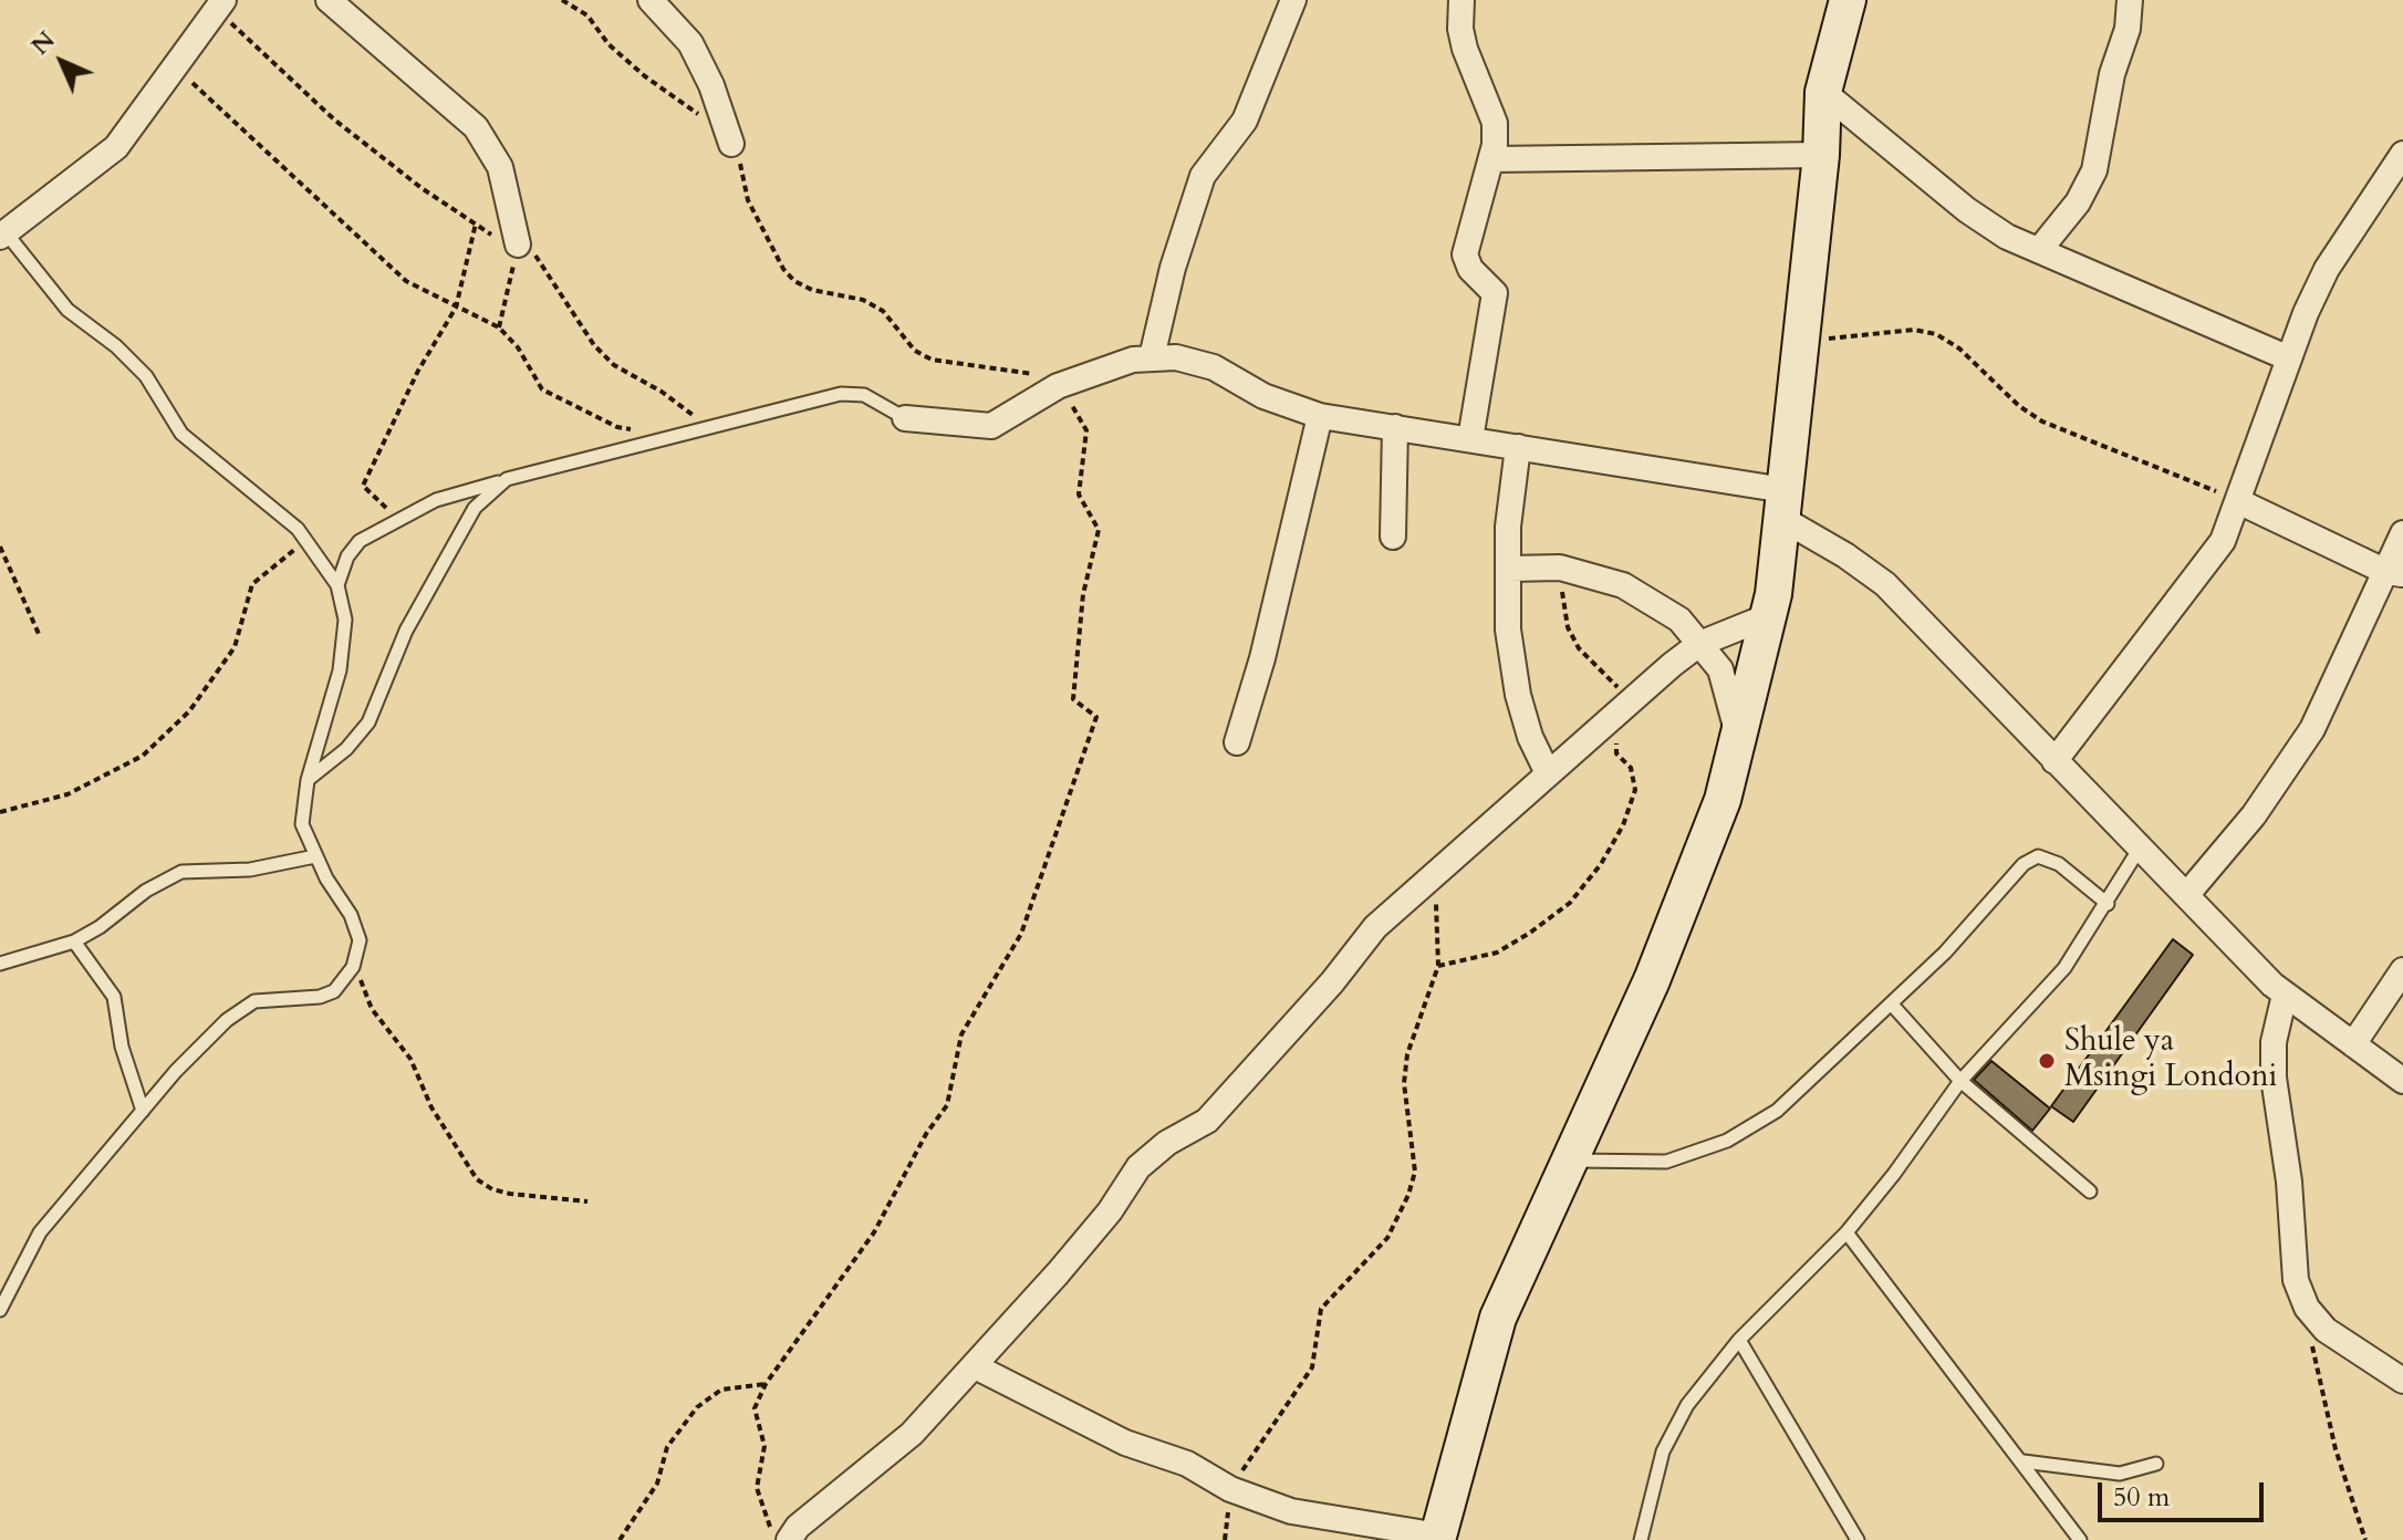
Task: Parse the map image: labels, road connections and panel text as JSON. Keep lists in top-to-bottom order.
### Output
{
  "places": ["Shule ya Msingi Londoni"],
  "scale_bar": "50 m",
  "north": "top left"
}
